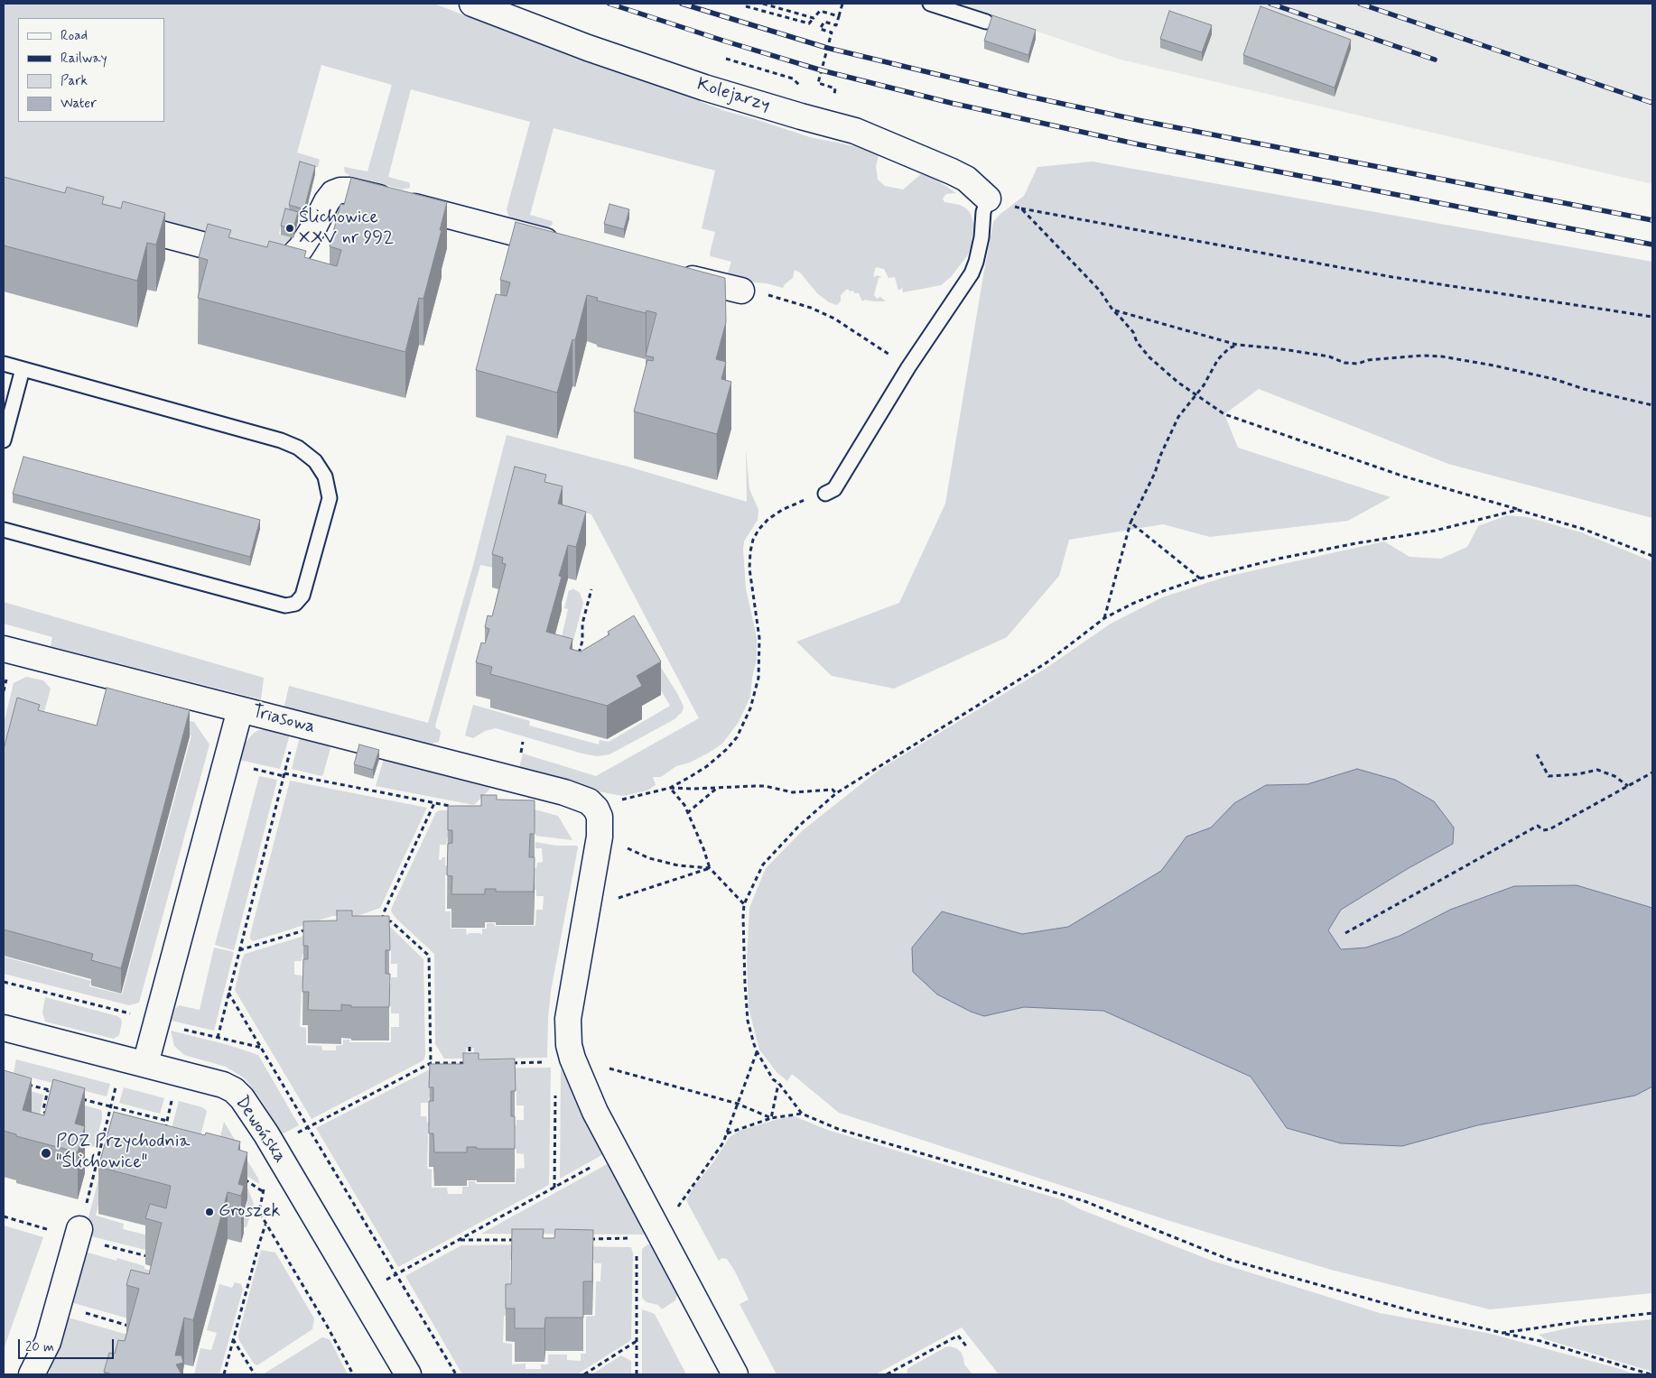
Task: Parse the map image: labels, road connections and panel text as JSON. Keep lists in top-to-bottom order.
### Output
{
  "streets": {
    "street": ["Kolejarzy", "Triasowa", "Dewońska"]
  },
  "places": ["Ślichowice XXV nr 992", "POZ Przychodnia \"Ślichowice\"", "Groszek"],
  "legend": [
    "Road",
    "Railway",
    "Park",
    "Water"
  ],
  "scale_bar": "20 m"
}
